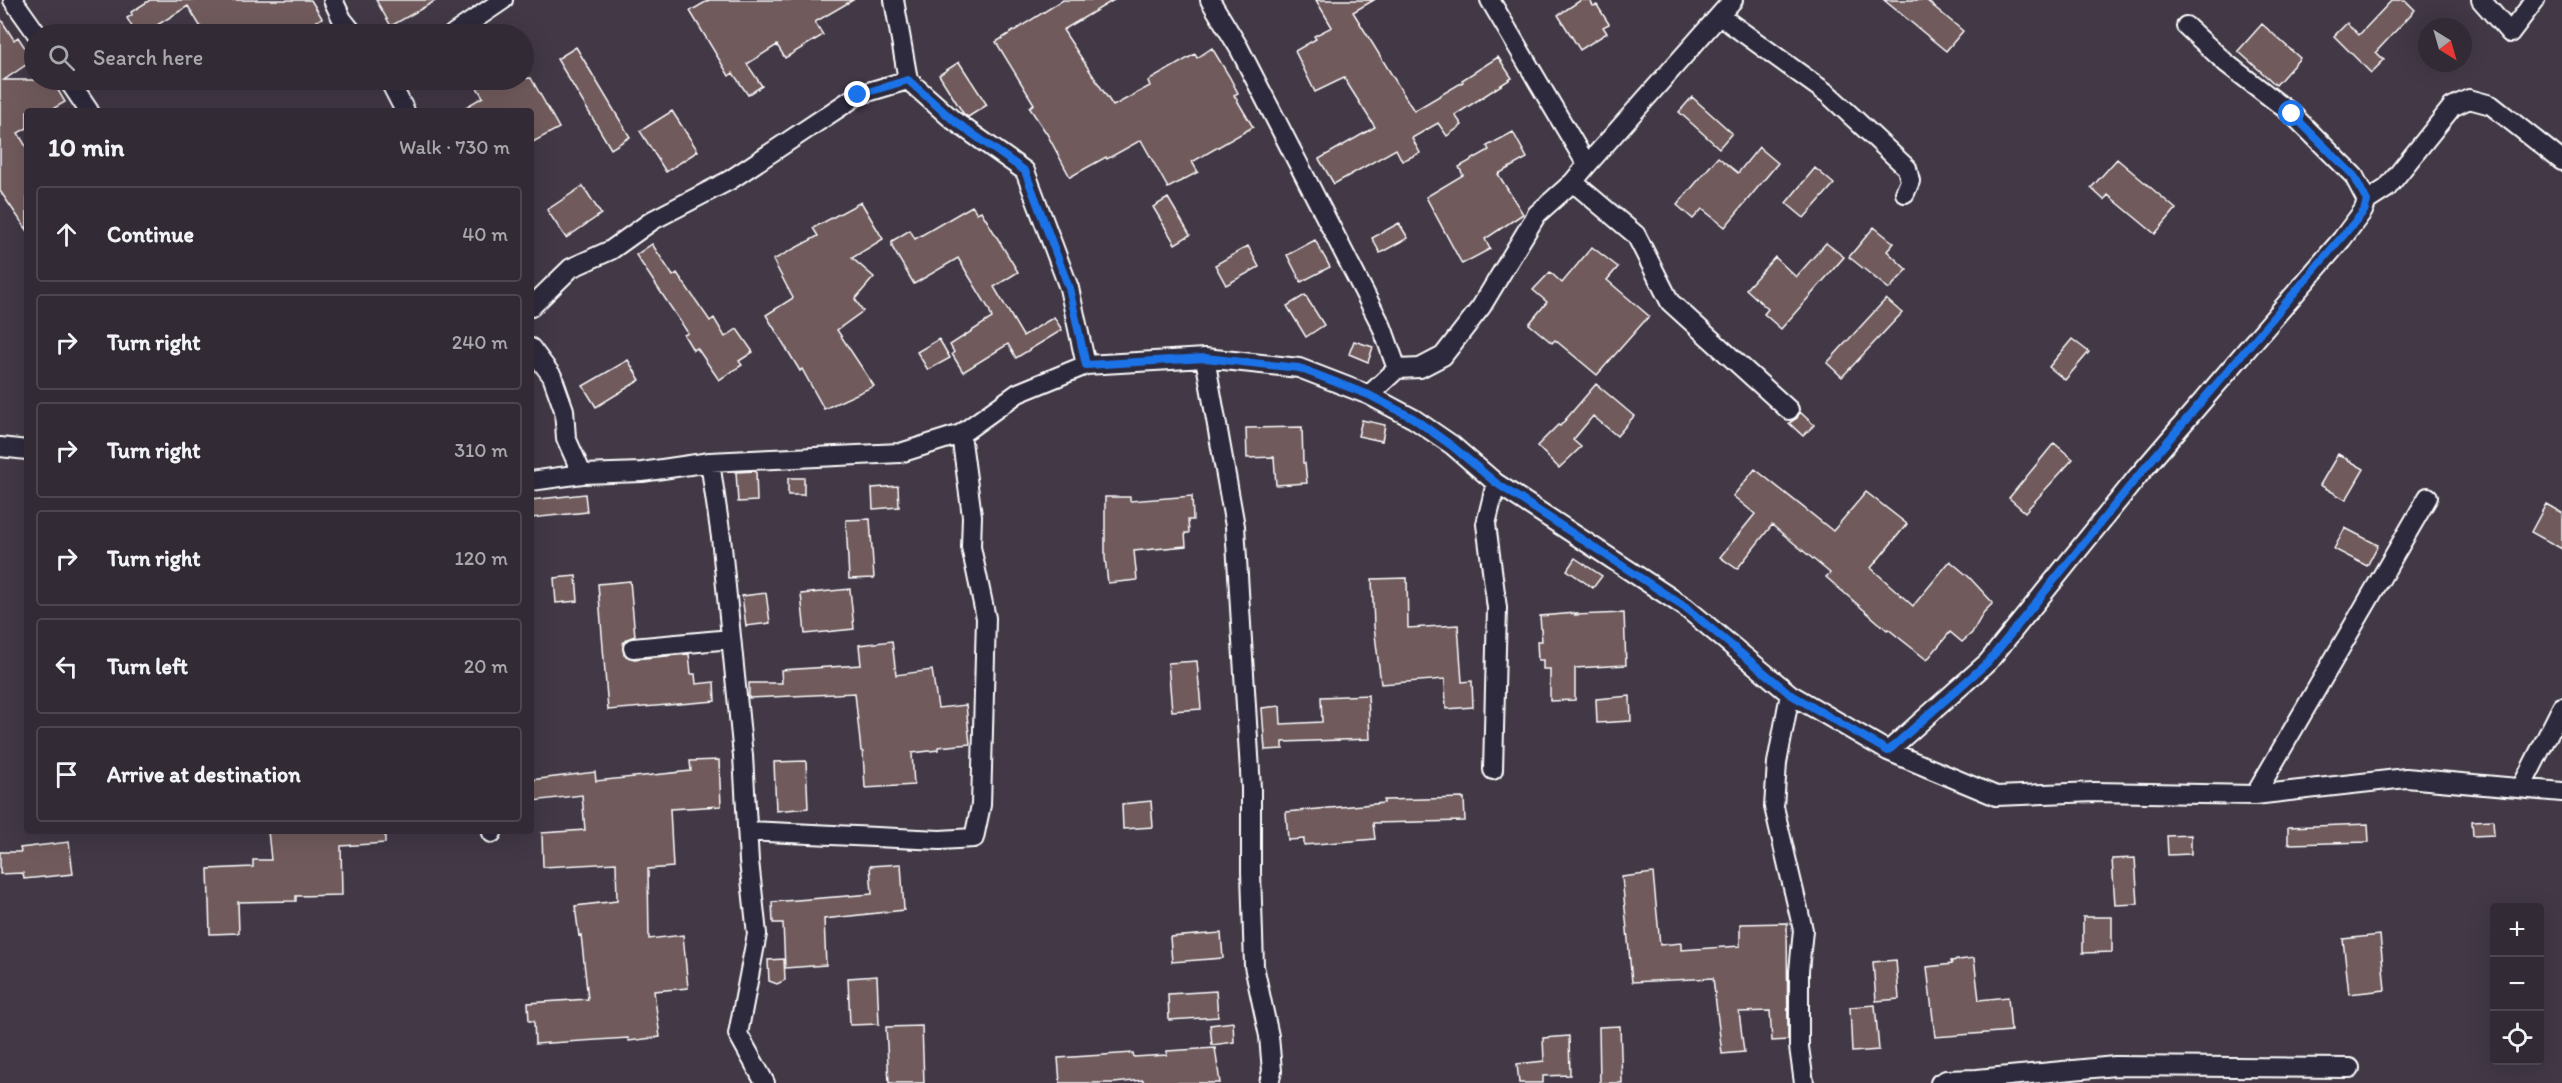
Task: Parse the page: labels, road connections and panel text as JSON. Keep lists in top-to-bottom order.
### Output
{
  "north": "bottom right",
  "page": {
    "search": "Search here",
    "heading": ["10 min", "Walk · 730 m"],
    "list": [
      ["Continue", "40 m"],
      ["Turn right", "240 m"],
      ["Turn right", "310 m"],
      ["Turn right", "120 m"],
      ["Turn left", "20 m"],
      "Arrive at destination"
    ],
    "map_buttons": ["+", "−"]
  }
}
